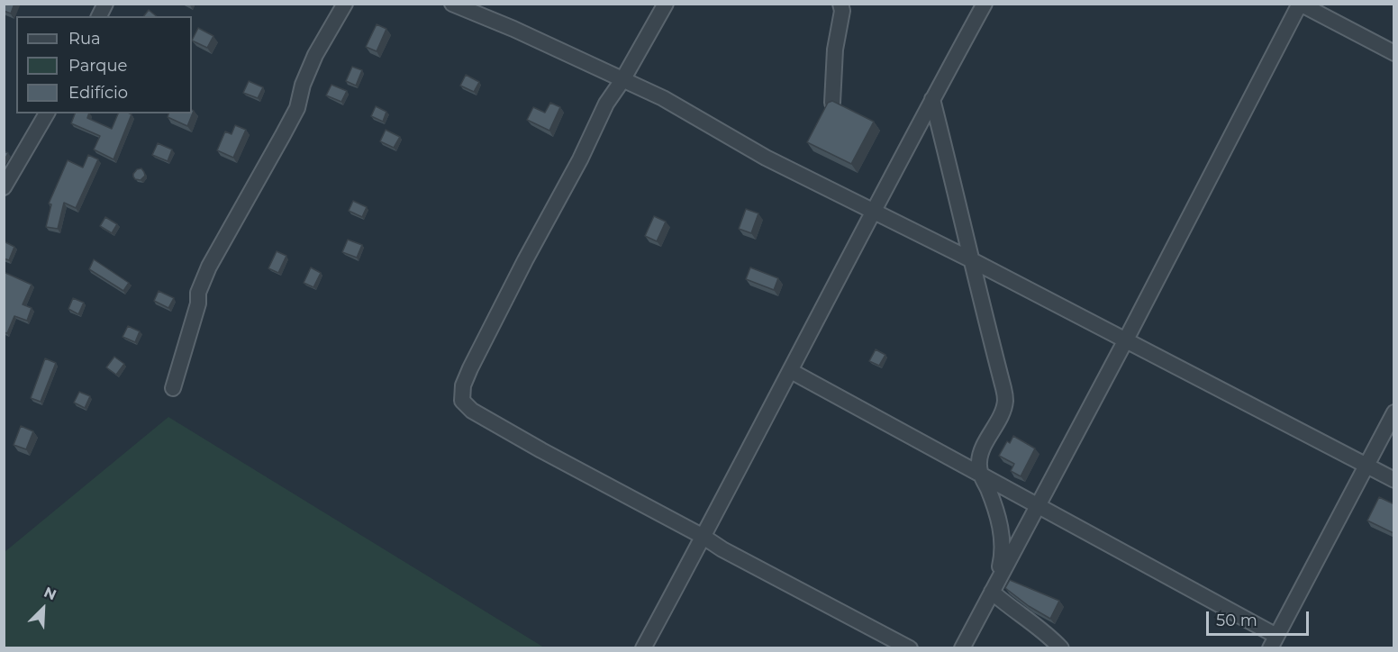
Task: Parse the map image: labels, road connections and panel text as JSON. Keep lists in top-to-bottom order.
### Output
{
  "legend": ["Rua", "Parque", "Edifício"],
  "scale_bar": "50 m",
  "north": "top right"
}
